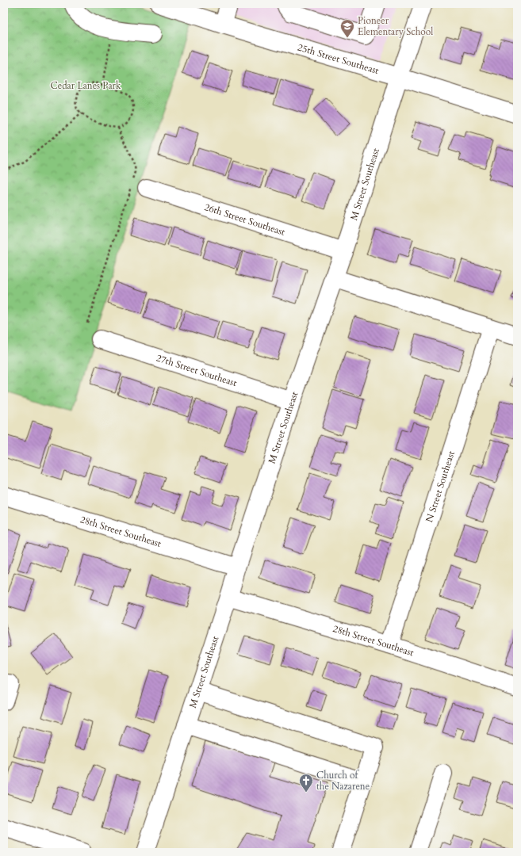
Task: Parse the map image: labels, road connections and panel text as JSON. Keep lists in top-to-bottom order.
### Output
{
  "streets": {
    "street": [
      "25th Street Southeast",
      "M Street Southeast",
      "26th Street Southeast",
      "27th Street Southeast",
      "N Street Southeast",
      "28th Street Southeast"
    ]
  },
  "crossings": [
    ["25th Street Southeast", "M Street Southeast"],
    ["M Street Southeast", "26th Street Southeast"],
    ["M Street Southeast", "27th Street Southeast"],
    ["M Street Southeast", "28th Street Southeast"],
    ["N Street Southeast", "28th Street Southeast"]
  ],
  "parks": ["Cedar Lanes Park"],
  "places": {
    "school or university": ["Pioneer Elementary School"],
    "church": ["Church of the Nazarene"]
  }
}
